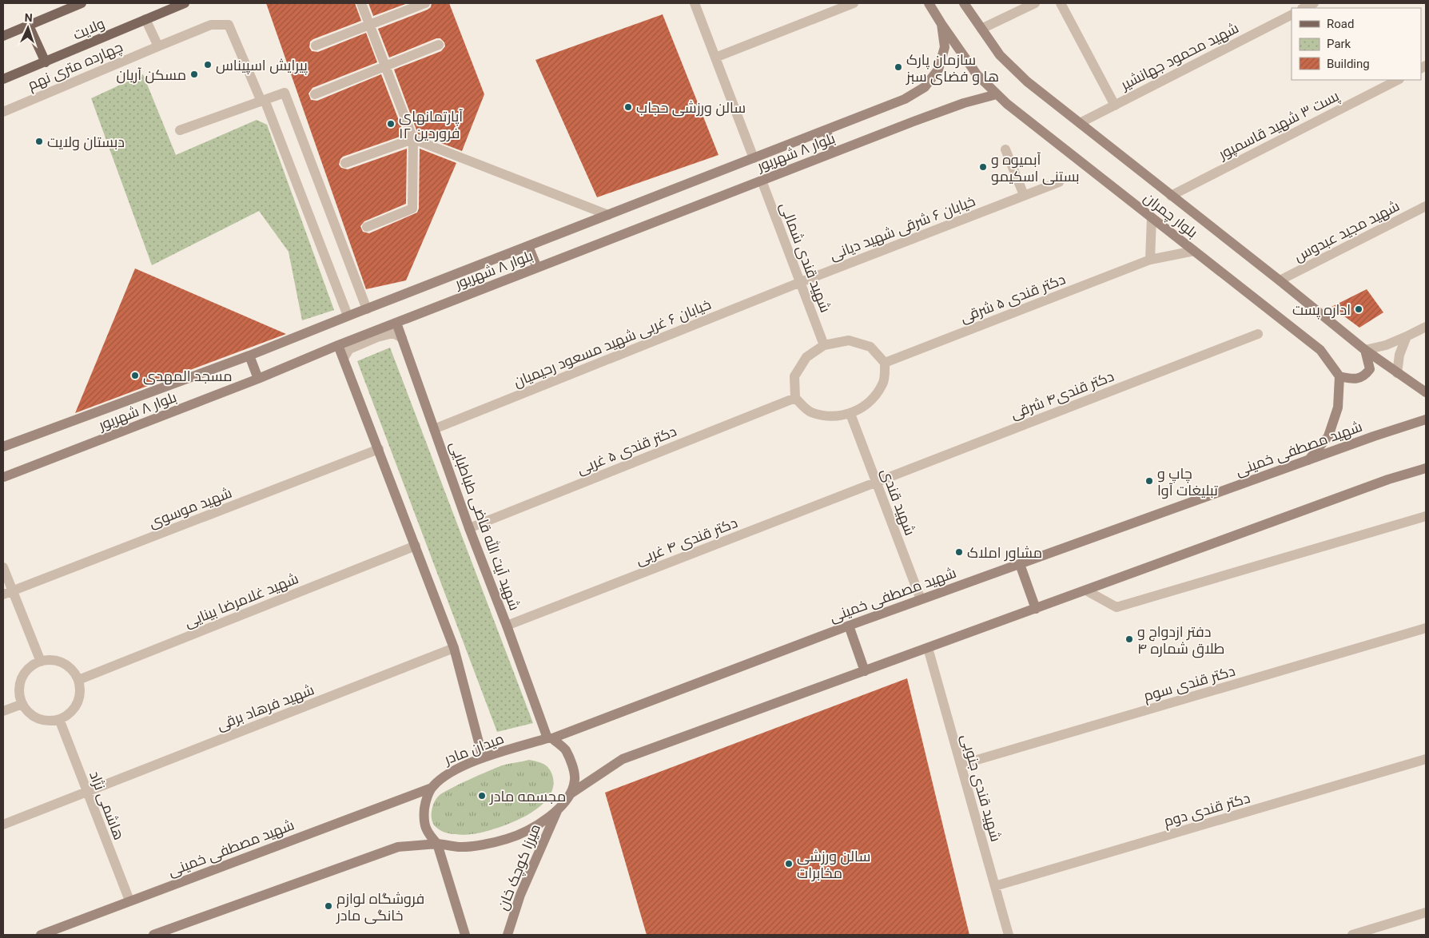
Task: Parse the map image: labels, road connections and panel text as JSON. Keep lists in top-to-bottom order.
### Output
{
  "streets": {
    "main road": [
      "ولایت",
      "بلوار ۸ شهریور",
      "بلوار چمران",
      "شهید مصطفی خمینی",
      "شهید آیت الله قاضی طباطبایی",
      "میدان مادر",
      "میرزا کوچک خان"
    ],
    "street": [
      "شهید محمود جهانشیر",
      "چهارده متری نهم",
      "پست ۳ شهید قاسمپور",
      "خیابان ۶ شرقی شهید دیانی",
      "شهید مجید عبدوس",
      "شهید قندی شمالی",
      "دکتر قندی ۵ شرقی",
      "خیابان ۶ غربی شهید مسعود رحیمیان",
      "دکتر قندی۴ شرقی",
      "دکتر قندی ۵ غربی",
      "شهید قندی",
      "شهید موسوی",
      "دکتر قندی ۴ غربی",
      "شهید غلامرضا بینایی",
      "دکتر قندی سوم",
      "شهید فرهاد برقی",
      "شهید قندی جنوبی",
      "هاشمی نژاد",
      "دکتر قندی دوم"
    ]
  },
  "crossings": [
    ["شهید محمود جهانشیر", "بلوار چمران"],
    ["پست ۳ شهید قاسمپور", "بلوار چمران"],
    ["بلوار ۸ شهریور", "بلوار چمران"],
    ["بلوار ۸ شهریور", "شهید قندی شمالی"],
    ["بلوار ۸ شهریور", "شهید آیت الله قاضی طباطبایی"],
    ["بلوار چمران", "شهید مجید عبدوس"],
    ["بلوار چمران", "دکتر قندی ۵ شرقی"],
    ["خیابان ۶ شرقی شهید دیانی", "شهید قندی شمالی"],
    ["خیابان ۶ شرقی شهید دیانی", "خیابان ۶ غربی شهید مسعود رحیمیان"],
    ["شهید قندی شمالی", "دکتر قندی ۵ شرقی"],
    ["شهید قندی شمالی", "خیابان ۶ غربی شهید مسعود رحیمیان"],
    ["شهید قندی شمالی", "دکتر قندی ۵ غربی"],
    ["شهید قندی شمالی", "شهید قندی"],
    ["دکتر قندی ۵ شرقی", "دکتر قندی ۵ غربی"],
    ["دکتر قندی ۵ شرقی", "شهید قندی"],
    ["خیابان ۶ غربی شهید مسعود رحیمیان", "شهید آیت الله قاضی طباطبایی"],
    ["دکتر قندی۴ شرقی", "شهید قندی"],
    ["دکتر قندی۴ شرقی", "دکتر قندی ۴ غربی"],
    ["شهید مصطفی خمینی", "شهید قندی"],
    ["شهید مصطفی خمینی", "شهید آیت الله قاضی طباطبایی"],
    ["شهید مصطفی خمینی", "میدان مادر"],
    ["شهید مصطفی خمینی", "هاشمی نژاد"],
    ["دکتر قندی ۵ غربی", "شهید قندی"],
    ["دکتر قندی ۵ غربی", "شهید آیت الله قاضی طباطبایی"],
    ["شهید قندی", "دکتر قندی ۴ غربی"],
    ["شهید آیت الله قاضی طباطبایی", "دکتر قندی ۴ غربی"],
    ["شهید آیت الله قاضی طباطبایی", "میدان مادر"],
    ["شهید غلامرضا بینایی", "هاشمی نژاد"],
    ["دکتر قندی سوم", "شهید قندی جنوبی"],
    ["شهید فرهاد برقی", "هاشمی نژاد"],
    ["شهید قندی جنوبی", "دکتر قندی دوم"]
  ],
  "places": [
    "پیرایش اسپیناس",
    "سازمان پارک ها و فضای سبز",
    "مسکن آریان",
    "سالن ورزشی حجاب",
    "آپارتمانهای ۱۲ فروردین",
    "دبستان ولایت",
    "آبمیوه و بستنی اسکیمو",
    "اداره پست",
    "مسجد المهدی",
    "چاپ و تبلیغات آوا",
    "مشاور املاک",
    "دفتر ازدواج و طلاق شماره ۴",
    "مجسمه مادر",
    "سالن ورزشی مخابرات",
    "فروشگاه لوازم خانگی مادر"
  ],
  "legend": ["Road", "Park", "Building"],
  "north": "top"
}
